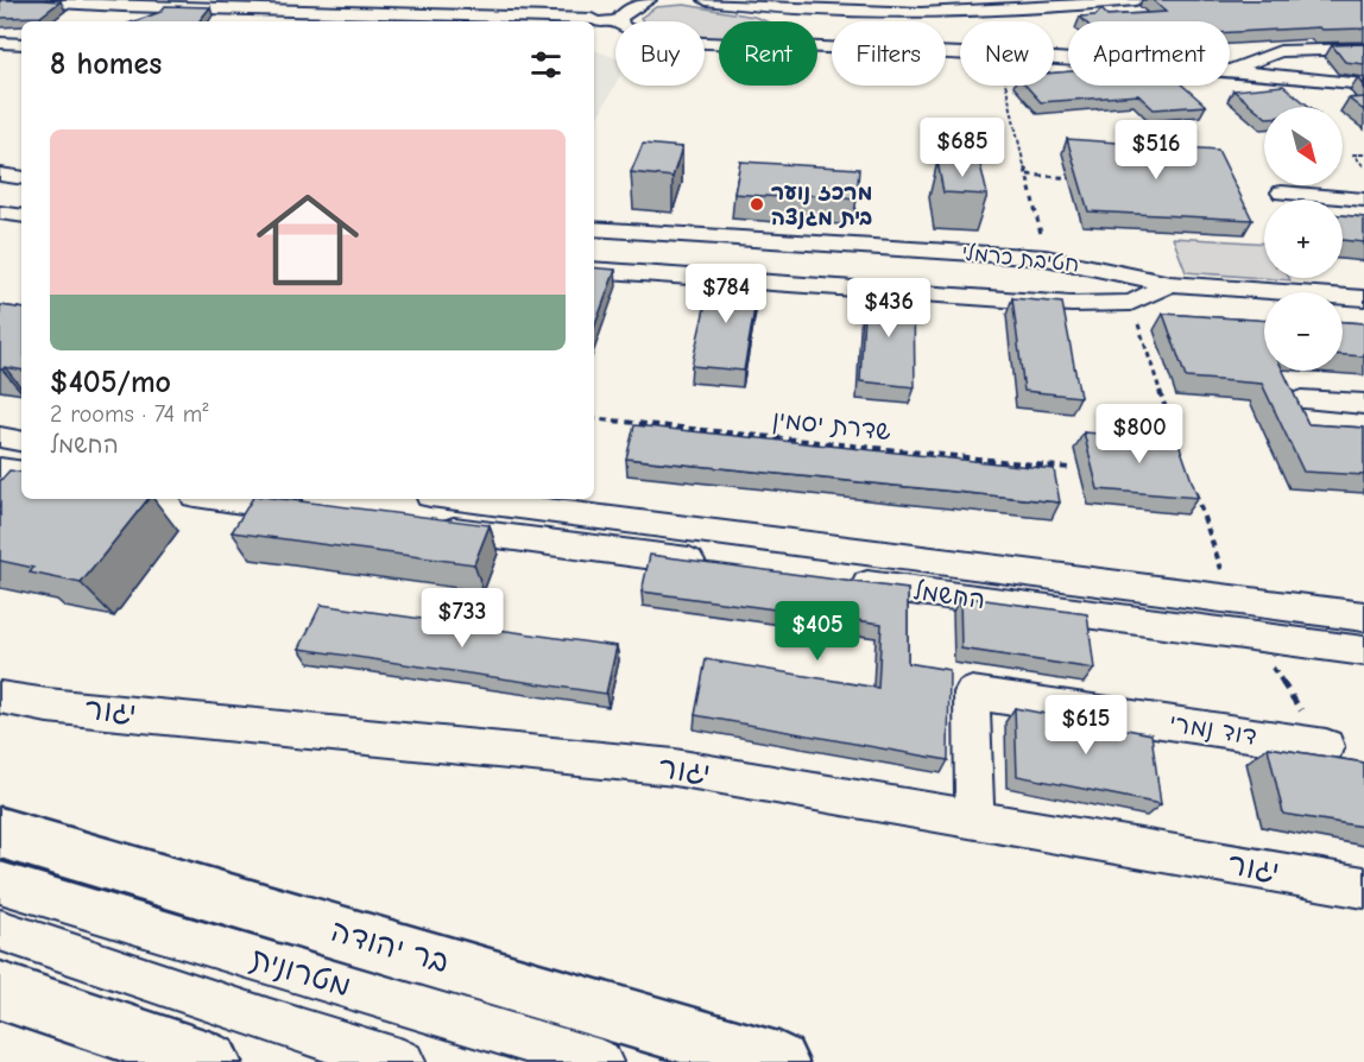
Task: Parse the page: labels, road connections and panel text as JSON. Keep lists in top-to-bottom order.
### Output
{
  "streets": {
    "highway": ["בר יהודה"],
    "street": [
      "חטיבת כרמלי",
      "החשמל",
      "יגור",
      "דוד נמרי",
      "מטרונית"
    ],
    "path": ["שדרת יסמין"]
  },
  "crossings": [
    ["יגור", "דוד נמרי"]
  ],
  "places": ["מרכז נוער בית מגנצה"],
  "north": "bottom right",
  "page": {
    "chip": [
      "Buy",
      "Rent",
      "Filters",
      "New",
      "Apartment"
    ],
    "heading": "8 homes",
    "map_buttons": ["+", "−"],
    "list": [
      {
        "name": "$405/mo",
        "note": "2 rooms · 74 m² · החשמל"
      }
    ],
    "price": [
      "$685",
      "$516",
      "$784",
      "$436",
      "$800",
      "$733",
      "$405",
      "$615"
    ]
  }
}
